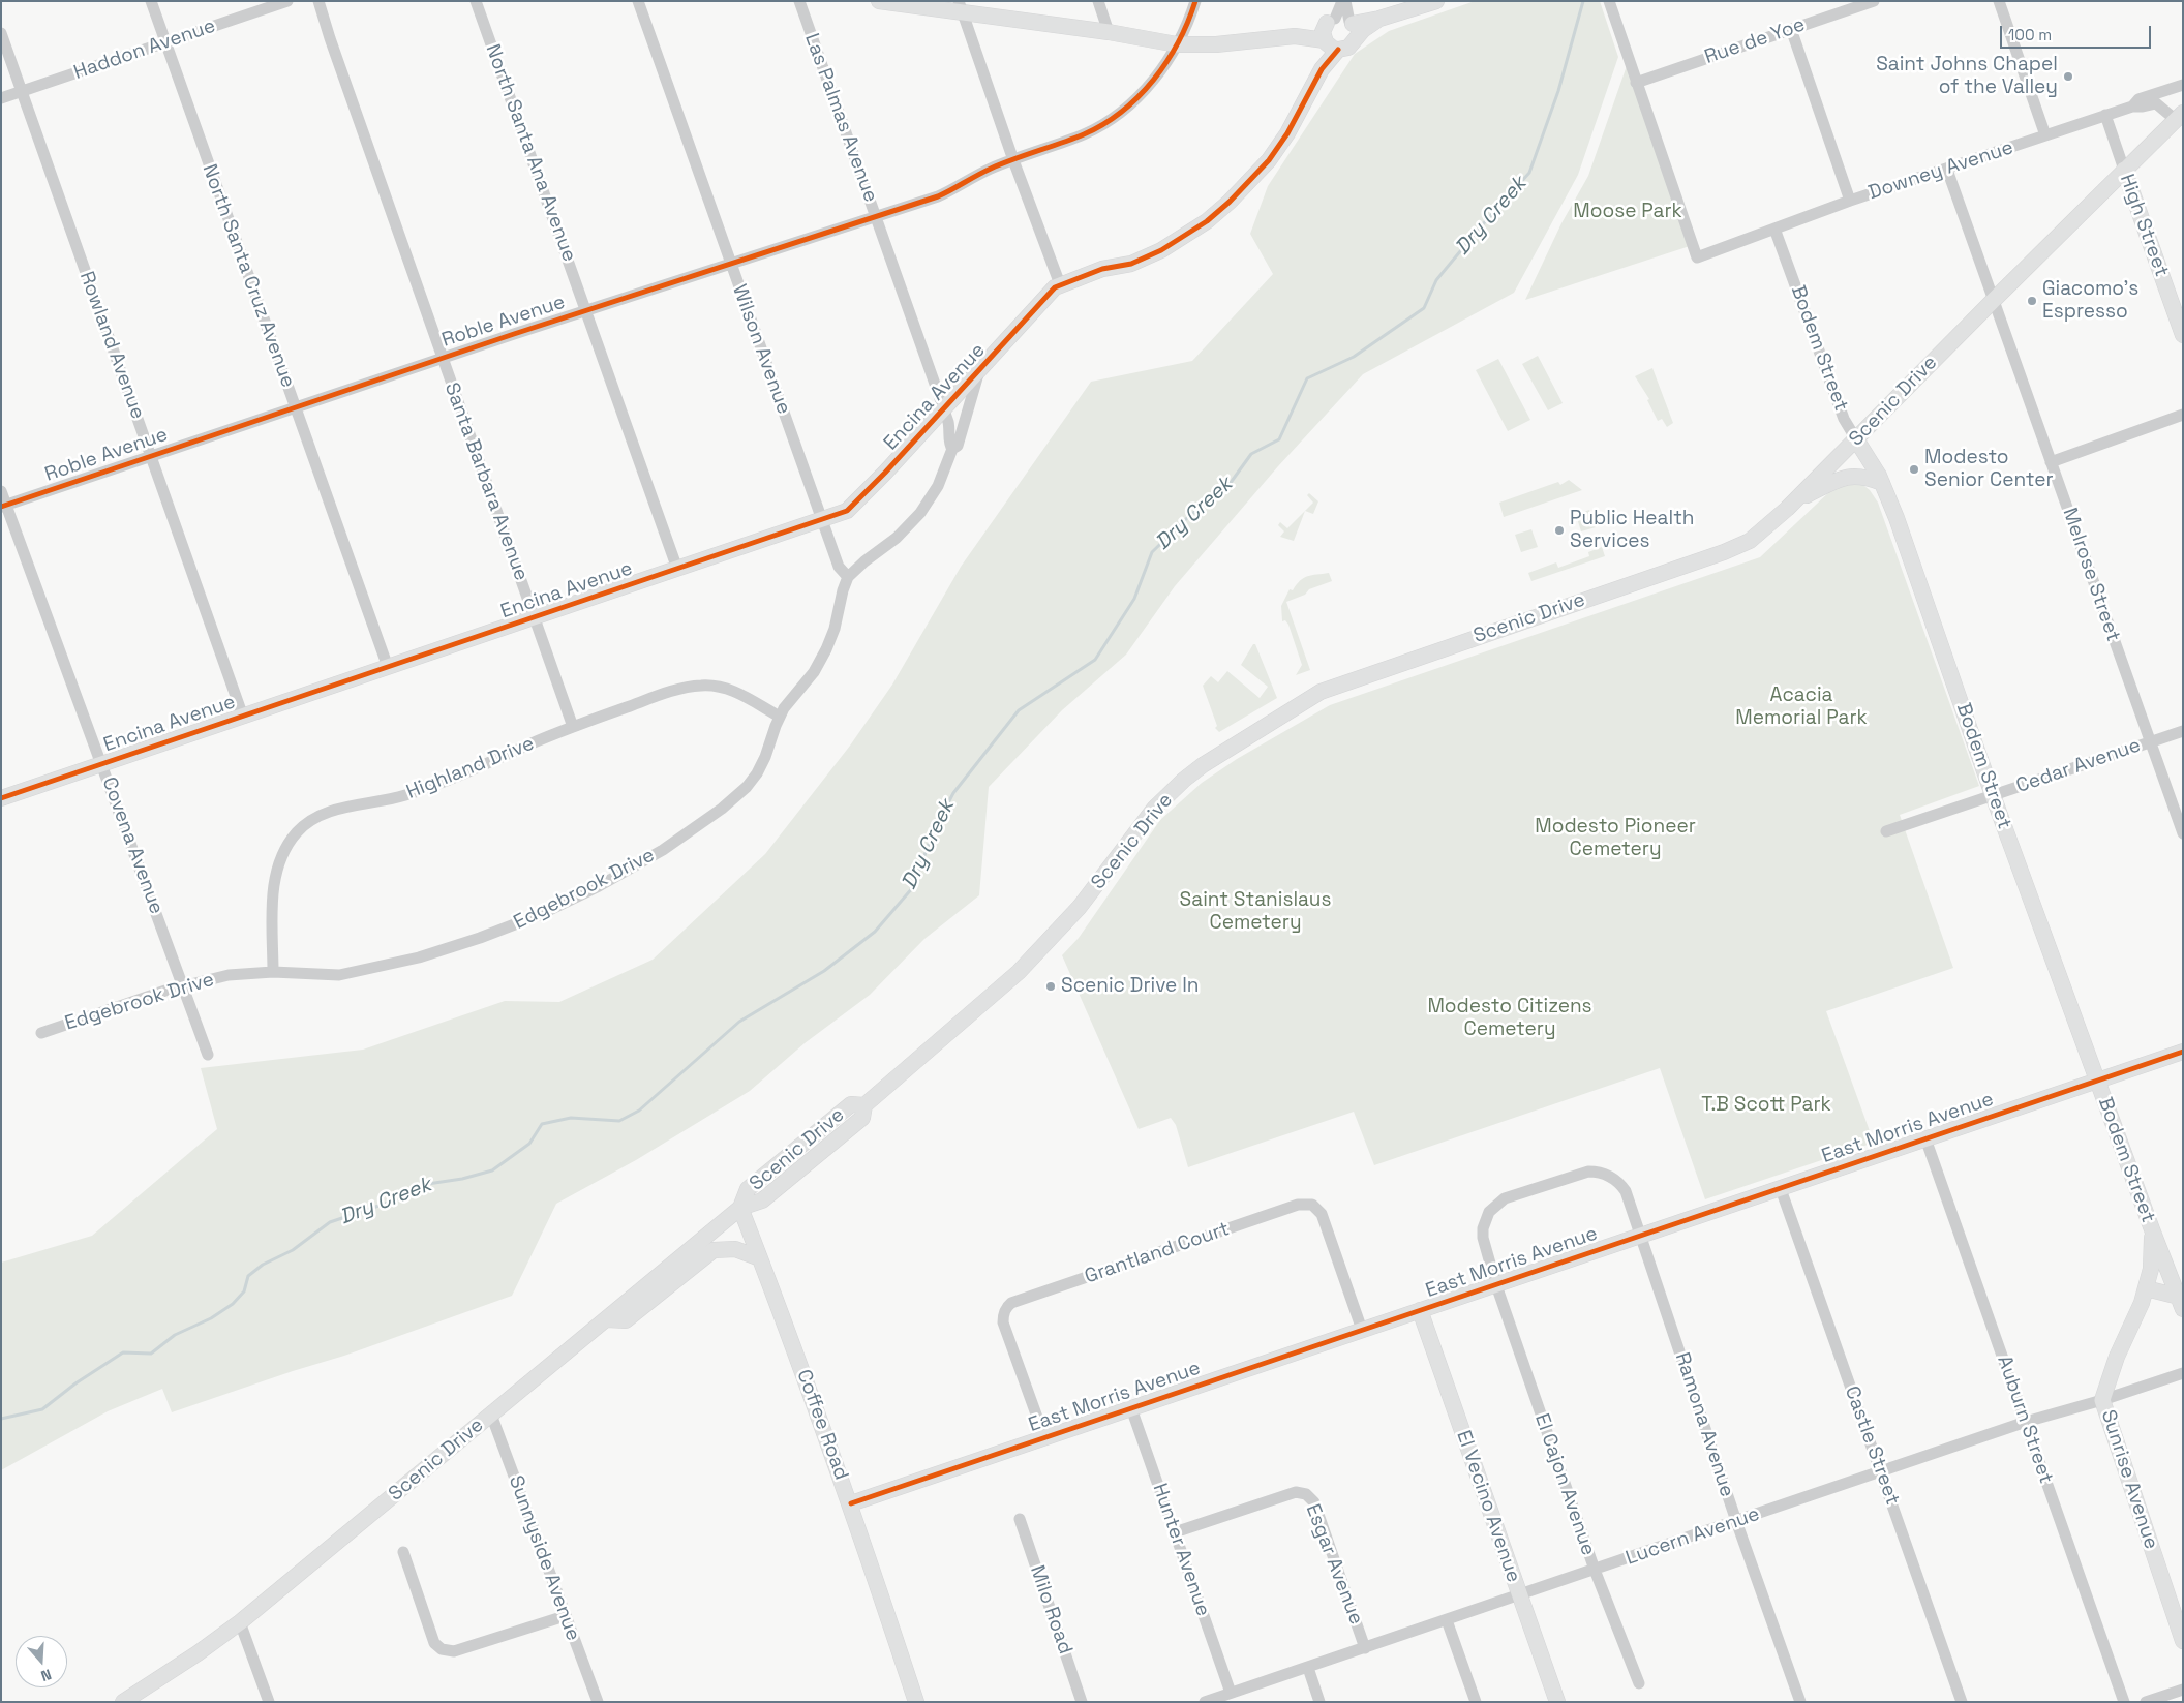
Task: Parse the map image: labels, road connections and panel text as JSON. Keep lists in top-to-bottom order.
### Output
{
  "streets": {
    "street": [
      "Rue de Yoe",
      "Haddon Avenue",
      "Las Palmas Avenue",
      "North Santa Ana Avenue",
      "Downey Avenue",
      "High Street",
      "North Santa Cruz Avenue",
      "Roble Avenue",
      "Rowland Avenue",
      "Bodem Street",
      "Wilson Avenue",
      "Encina Avenue",
      "Scenic Drive",
      "Santa Barbara Avenue",
      "Melrose Street",
      "Cedar Avenue",
      "Highland Drive",
      "Covena Avenue",
      "Edgebrook Drive",
      "East Morris Avenue",
      "Grantland Court",
      "Auburn Street",
      "Coffee Road",
      "Ramona Avenue",
      "Castle Street",
      "Sunrise Avenue",
      "El Cajon Avenue",
      "El Vecino Avenue",
      "Lucern Avenue",
      "Hunter Avenue",
      "Sunnyside Avenue",
      "Esgar Avenue",
      "Milo Road"
    ]
  },
  "crossings": [
    ["Rue de Yoe", "Downey Avenue"],
    ["Haddon Avenue", "North Santa Cruz Avenue"],
    ["Haddon Avenue", "Rowland Avenue"],
    ["Las Palmas Avenue", "Roble Avenue"],
    ["Las Palmas Avenue", "Encina Avenue"],
    ["North Santa Ana Avenue", "Roble Avenue"],
    ["North Santa Ana Avenue", "Encina Avenue"],
    ["Downey Avenue", "High Street"],
    ["Downey Avenue", "Bodem Street"],
    ["Downey Avenue", "Melrose Street"],
    ["High Street", "Scenic Drive"],
    ["North Santa Cruz Avenue", "Roble Avenue"],
    ["North Santa Cruz Avenue", "Encina Avenue"],
    ["Roble Avenue", "Rowland Avenue"],
    ["Roble Avenue", "Wilson Avenue"],
    ["Roble Avenue", "Santa Barbara Avenue"],
    ["Roble Avenue", "Covena Avenue"],
    ["Rowland Avenue", "Encina Avenue"],
    ["Bodem Street", "Scenic Drive"],
    ["Bodem Street", "Cedar Avenue"],
    ["Bodem Street", "East Morris Avenue"],
    ["Bodem Street", "Sunrise Avenue"],
    ["Wilson Avenue", "Encina Avenue"],
    ["Wilson Avenue", "Edgebrook Drive"],
    ["Encina Avenue", "Santa Barbara Avenue"],
    ["Encina Avenue", "Covena Avenue"],
    ["Scenic Drive", "Melrose Street"],
    ["Scenic Drive", "Coffee Road"],
    ["Scenic Drive", "Sunnyside Avenue"],
    ["Santa Barbara Avenue", "Highland Drive"],
    ["Melrose Street", "Cedar Avenue"],
    ["Highland Drive", "Edgebrook Drive"],
    ["Covena Avenue", "Edgebrook Drive"],
    ["East Morris Avenue", "Grantland Court"],
    ["East Morris Avenue", "Auburn Street"],
    ["East Morris Avenue", "Coffee Road"],
    ["East Morris Avenue", "Ramona Avenue"],
    ["East Morris Avenue", "Castle Street"],
    ["East Morris Avenue", "El Cajon Avenue"],
    ["East Morris Avenue", "El Vecino Avenue"],
    ["East Morris Avenue", "Hunter Avenue"],
    ["Auburn Street", "Lucern Avenue"],
    ["Ramona Avenue", "El Cajon Avenue"],
    ["Ramona Avenue", "Lucern Avenue"],
    ["Castle Street", "Lucern Avenue"],
    ["Sunrise Avenue", "Lucern Avenue"],
    ["El Cajon Avenue", "Lucern Avenue"],
    ["El Vecino Avenue", "Lucern Avenue"],
    ["Lucern Avenue", "Hunter Avenue"],
    ["Lucern Avenue", "Esgar Avenue"],
    ["Hunter Avenue", "Esgar Avenue"]
  ],
  "water": ["Dry Creek"],
  "parks": [
    "Moose Park",
    "Acacia Memorial Park",
    "Modesto Pioneer Cemetery",
    "Saint Stanislaus Cemetery",
    "Modesto Citizens Cemetery",
    "T.B Scott Park"
  ],
  "places": [
    "Saint Johns Chapel of the Valley",
    "Giacomo's Espresso",
    "Modesto Senior Center",
    "Public Health Services",
    "Scenic Drive In"
  ],
  "scale_bar": "100 m",
  "north": "bottom"
}
